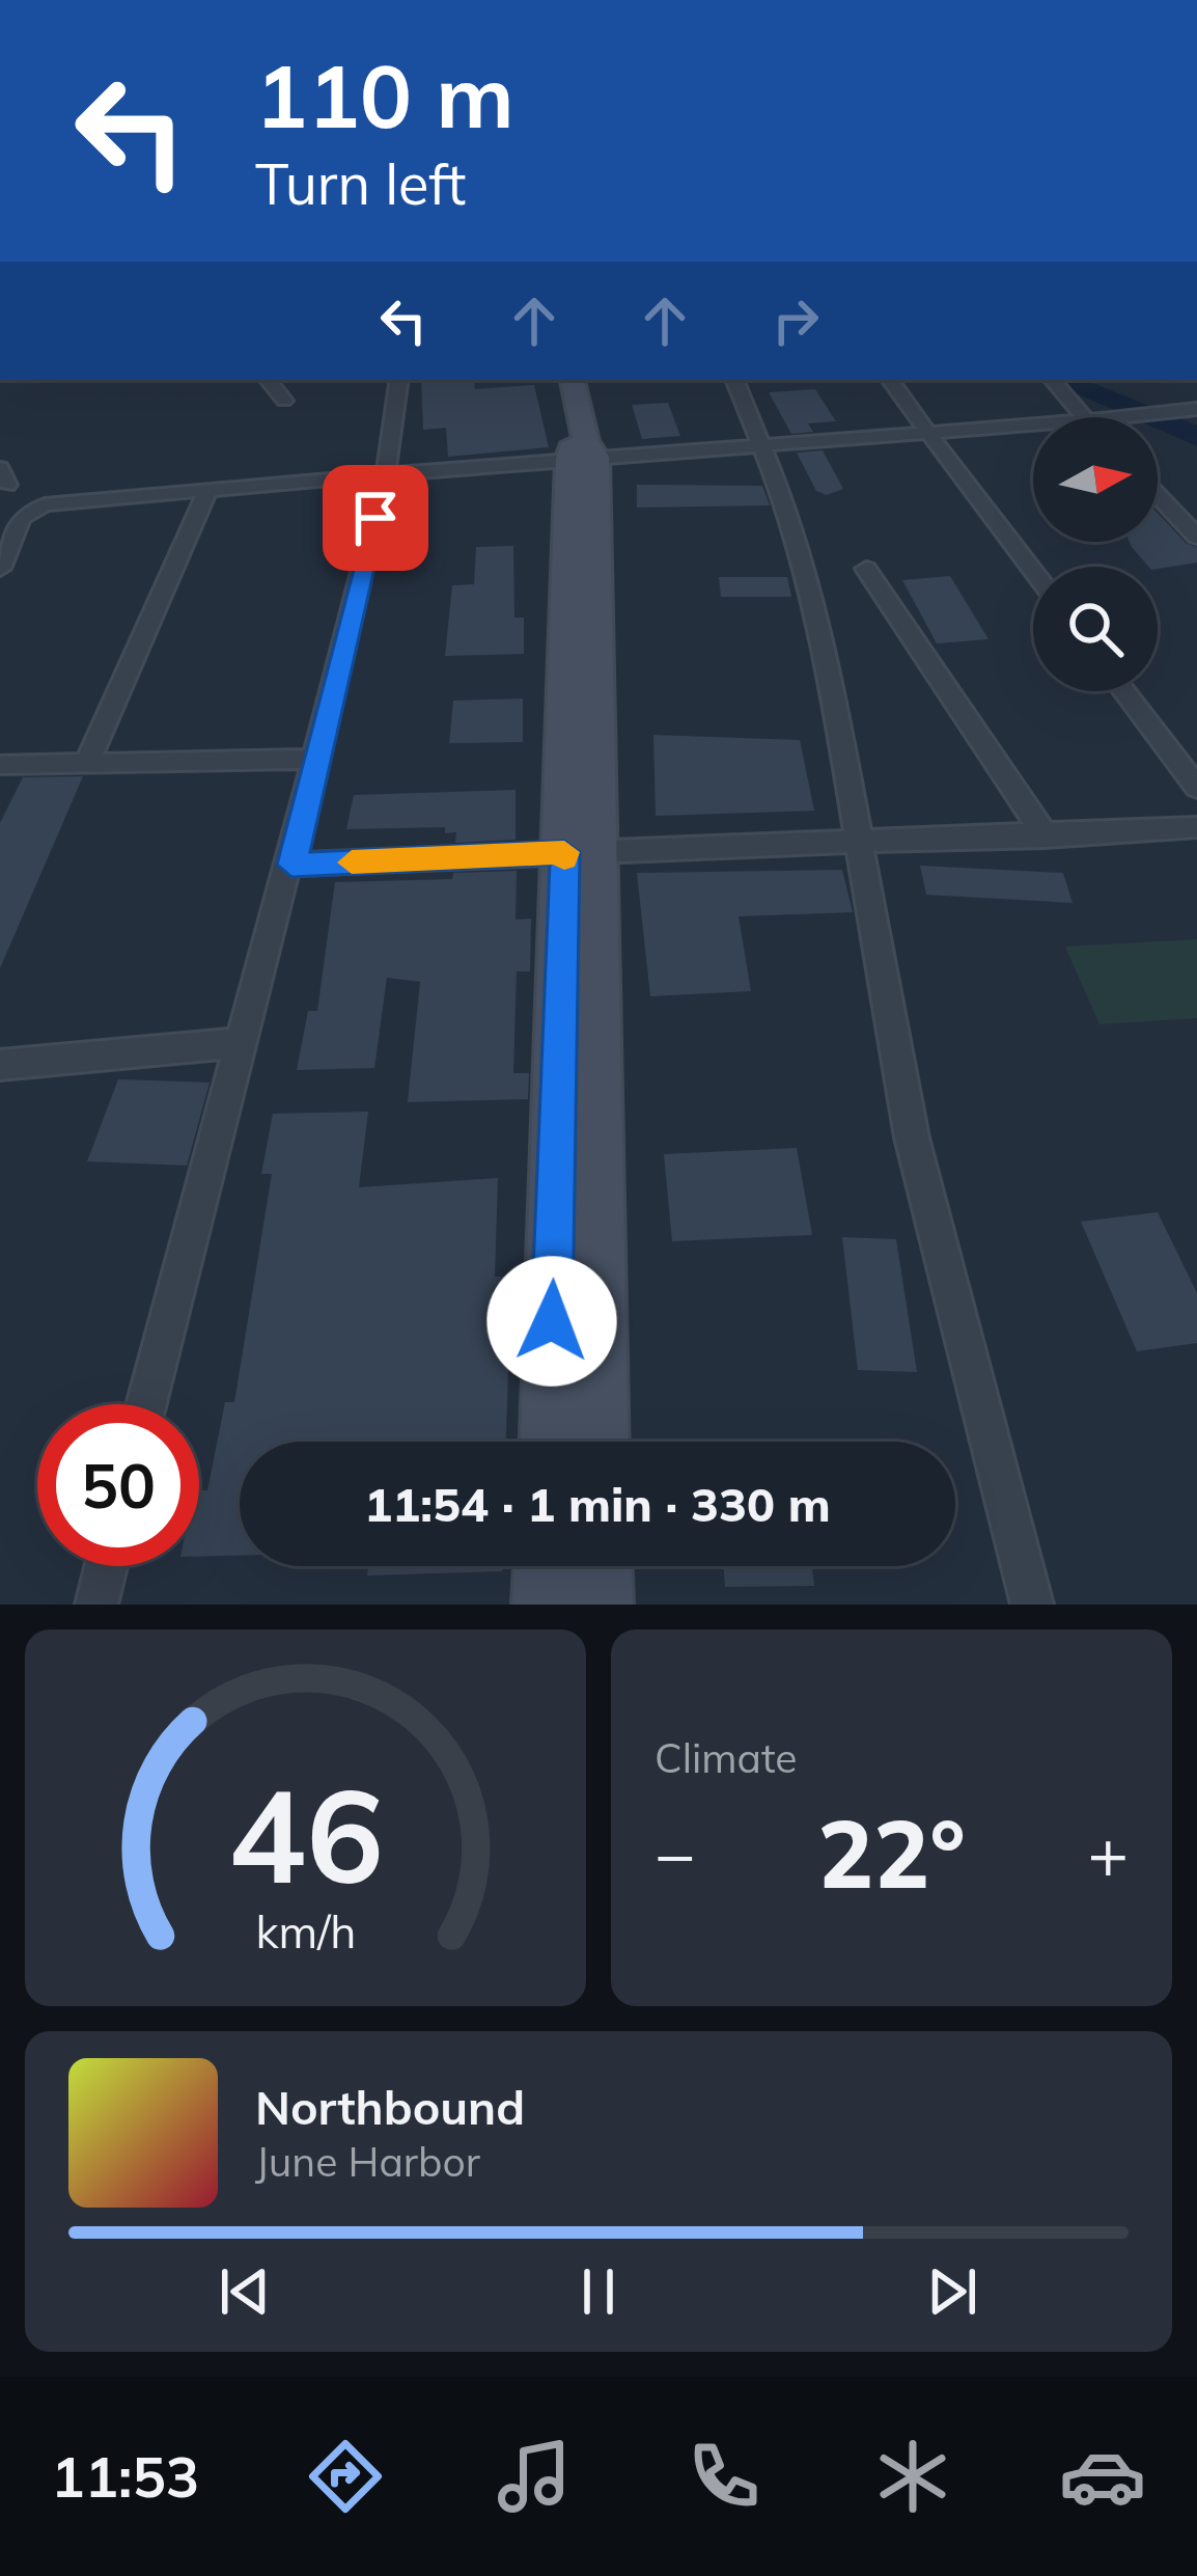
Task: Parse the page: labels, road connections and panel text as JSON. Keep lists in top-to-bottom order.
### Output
{
  "north": "right",
  "page": {
    "turn": ["110 m", "Turn left"],
    "limit": "50",
    "trip": "11:54 · 1 min · 330 m",
    "tile": "Climate",
    "heat": ["−", "22°", "+"],
    "song": ["Northbound", "June Harbor"],
    "tabs": "11:53",
    "gauge": ["46", "km/h"]
  }
}
